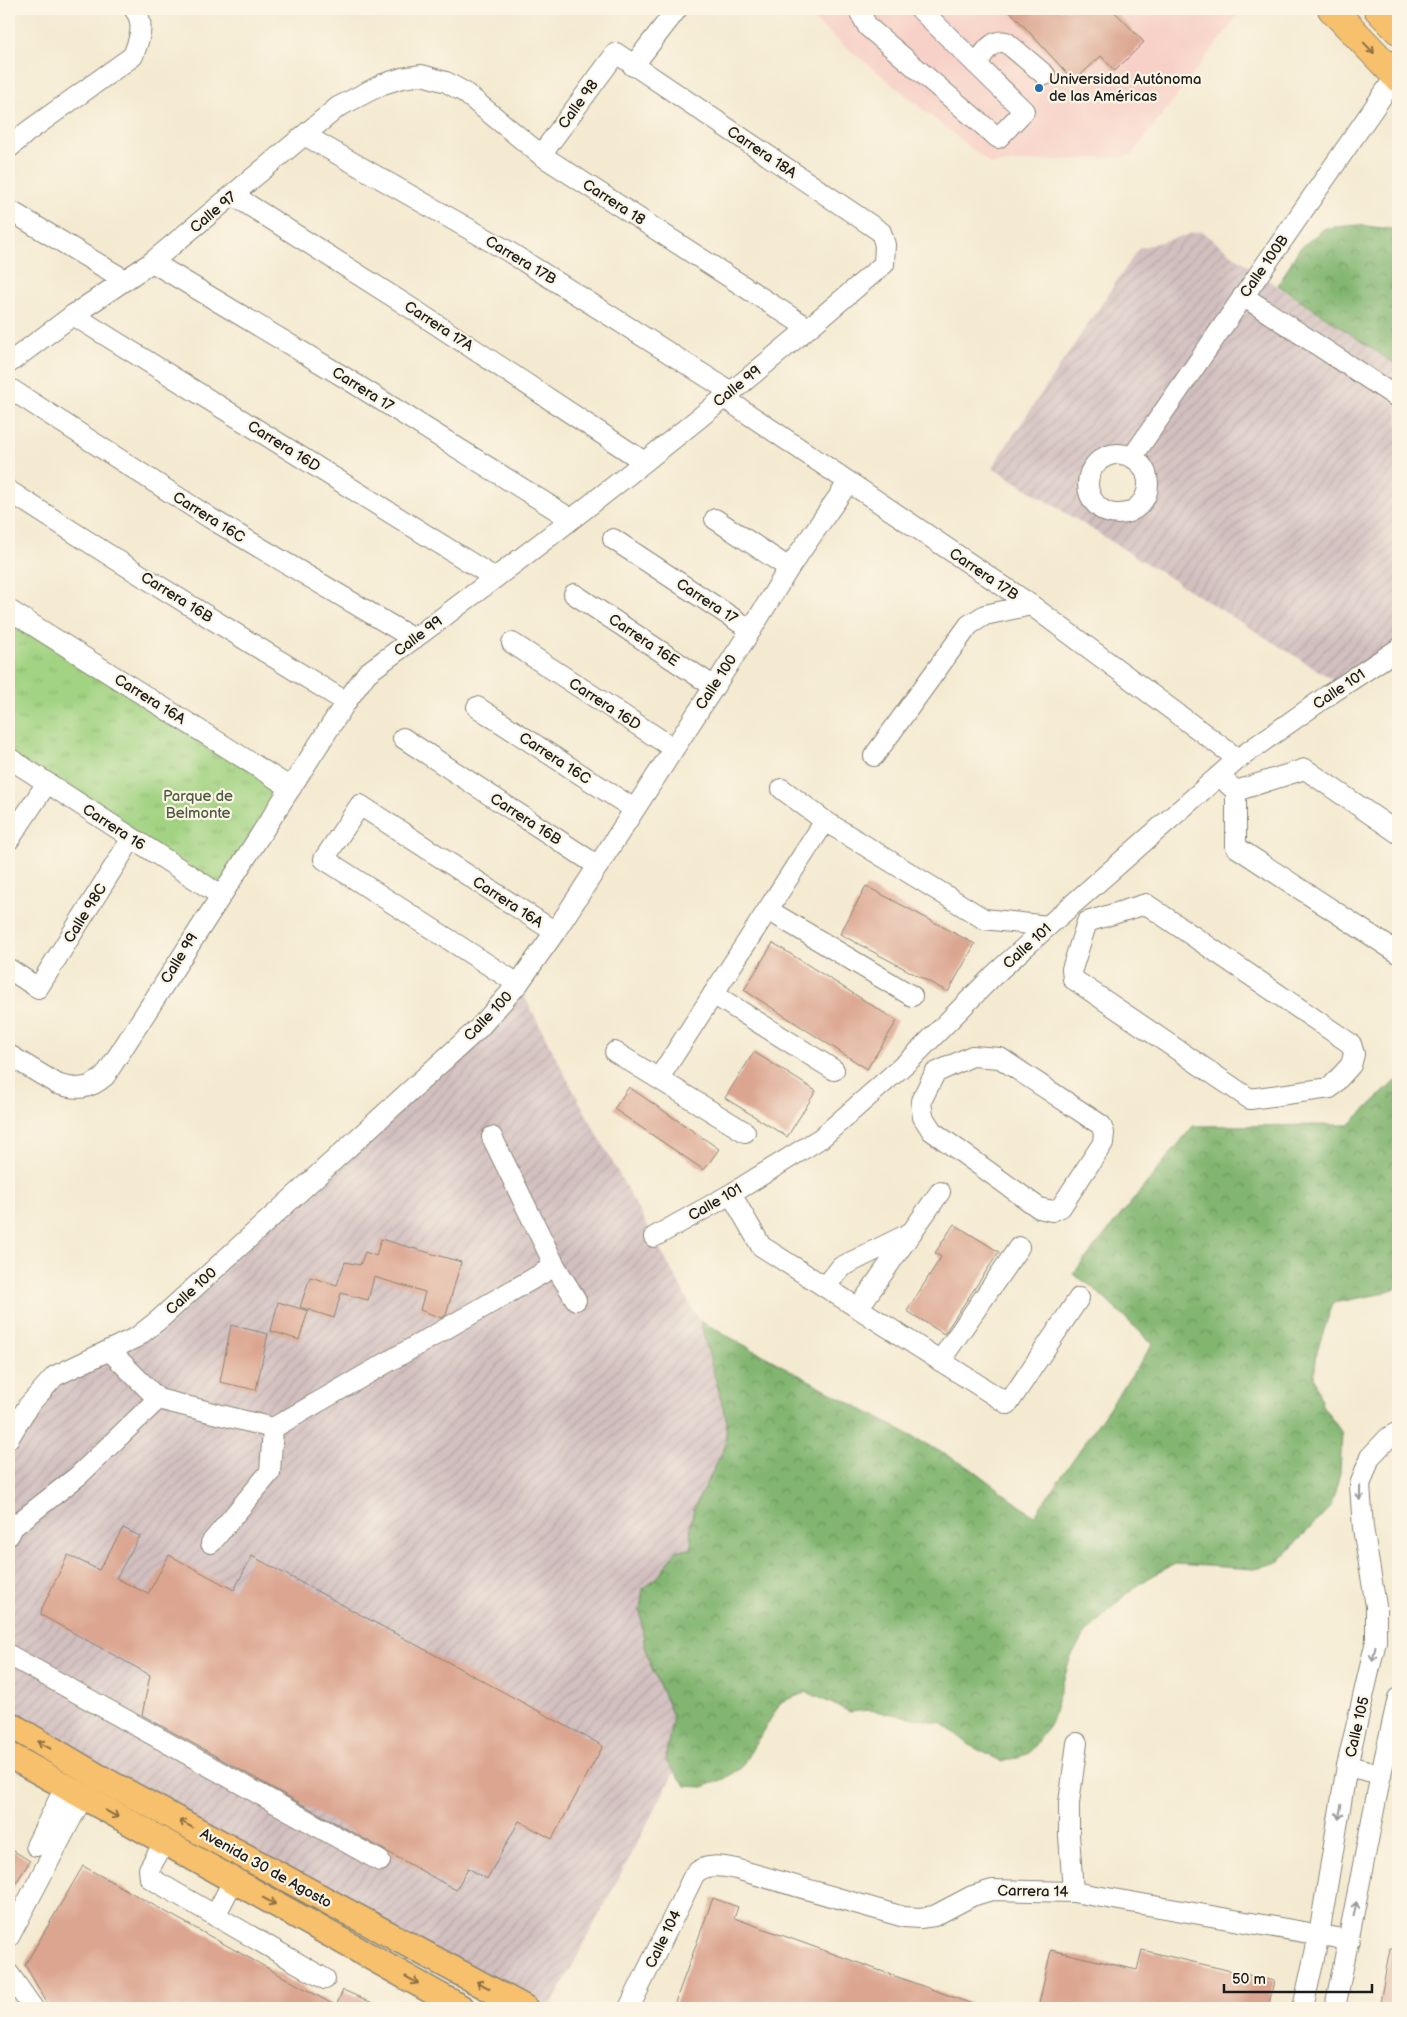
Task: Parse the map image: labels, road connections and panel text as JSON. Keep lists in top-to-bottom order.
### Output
{
  "streets": {
    "main road": ["Avenida 30 de Agosto"],
    "street": [
      "Calle 98",
      "Carrera 18A",
      "Carrera 18",
      "Calle 97",
      "Carrera 17B",
      "Calle 100B",
      "Carrera 17A",
      "Calle 99",
      "Carrera 17",
      "Carrera 16D",
      "Carrera 16C",
      "Carrera 16B",
      "Carrera 16E",
      "Calle 100",
      "Calle 101",
      "Carrera 16A",
      "Carrera 16",
      "Calle 98C",
      "Calle 105",
      "Carrera 14",
      "Calle 104"
    ]
  },
  "crossings": [
    ["Calle 98", "Carrera 18A"],
    ["Calle 98", "Carrera 18"],
    ["Carrera 18A", "Calle 99"],
    ["Carrera 18", "Calle 97"],
    ["Carrera 18", "Calle 99"],
    ["Calle 97", "Carrera 17B"],
    ["Calle 97", "Carrera 17A"],
    ["Calle 97", "Carrera 17"],
    ["Calle 97", "Carrera 16D"],
    ["Carrera 17B", "Calle 99"],
    ["Carrera 17B", "Calle 100"],
    ["Carrera 17B", "Calle 101"],
    ["Carrera 17A", "Calle 99"],
    ["Calle 99", "Carrera 17"],
    ["Calle 99", "Carrera 16D"],
    ["Calle 99", "Carrera 16C"],
    ["Calle 99", "Carrera 16B"],
    ["Calle 99", "Carrera 16A"],
    ["Calle 99", "Carrera 16"],
    ["Carrera 17", "Calle 100"],
    ["Carrera 16D", "Calle 100"],
    ["Carrera 16C", "Calle 100"],
    ["Carrera 16B", "Calle 100"],
    ["Carrera 16E", "Calle 100"],
    ["Calle 100", "Carrera 16A"],
    ["Carrera 16", "Calle 98C"],
    ["Calle 105", "Carrera 14"],
    ["Carrera 14", "Calle 104"]
  ],
  "parks": ["Parque de Belmonte"],
  "places": ["Universidad Autónoma de las Américas"],
  "scale_bar": "50 m"
}
